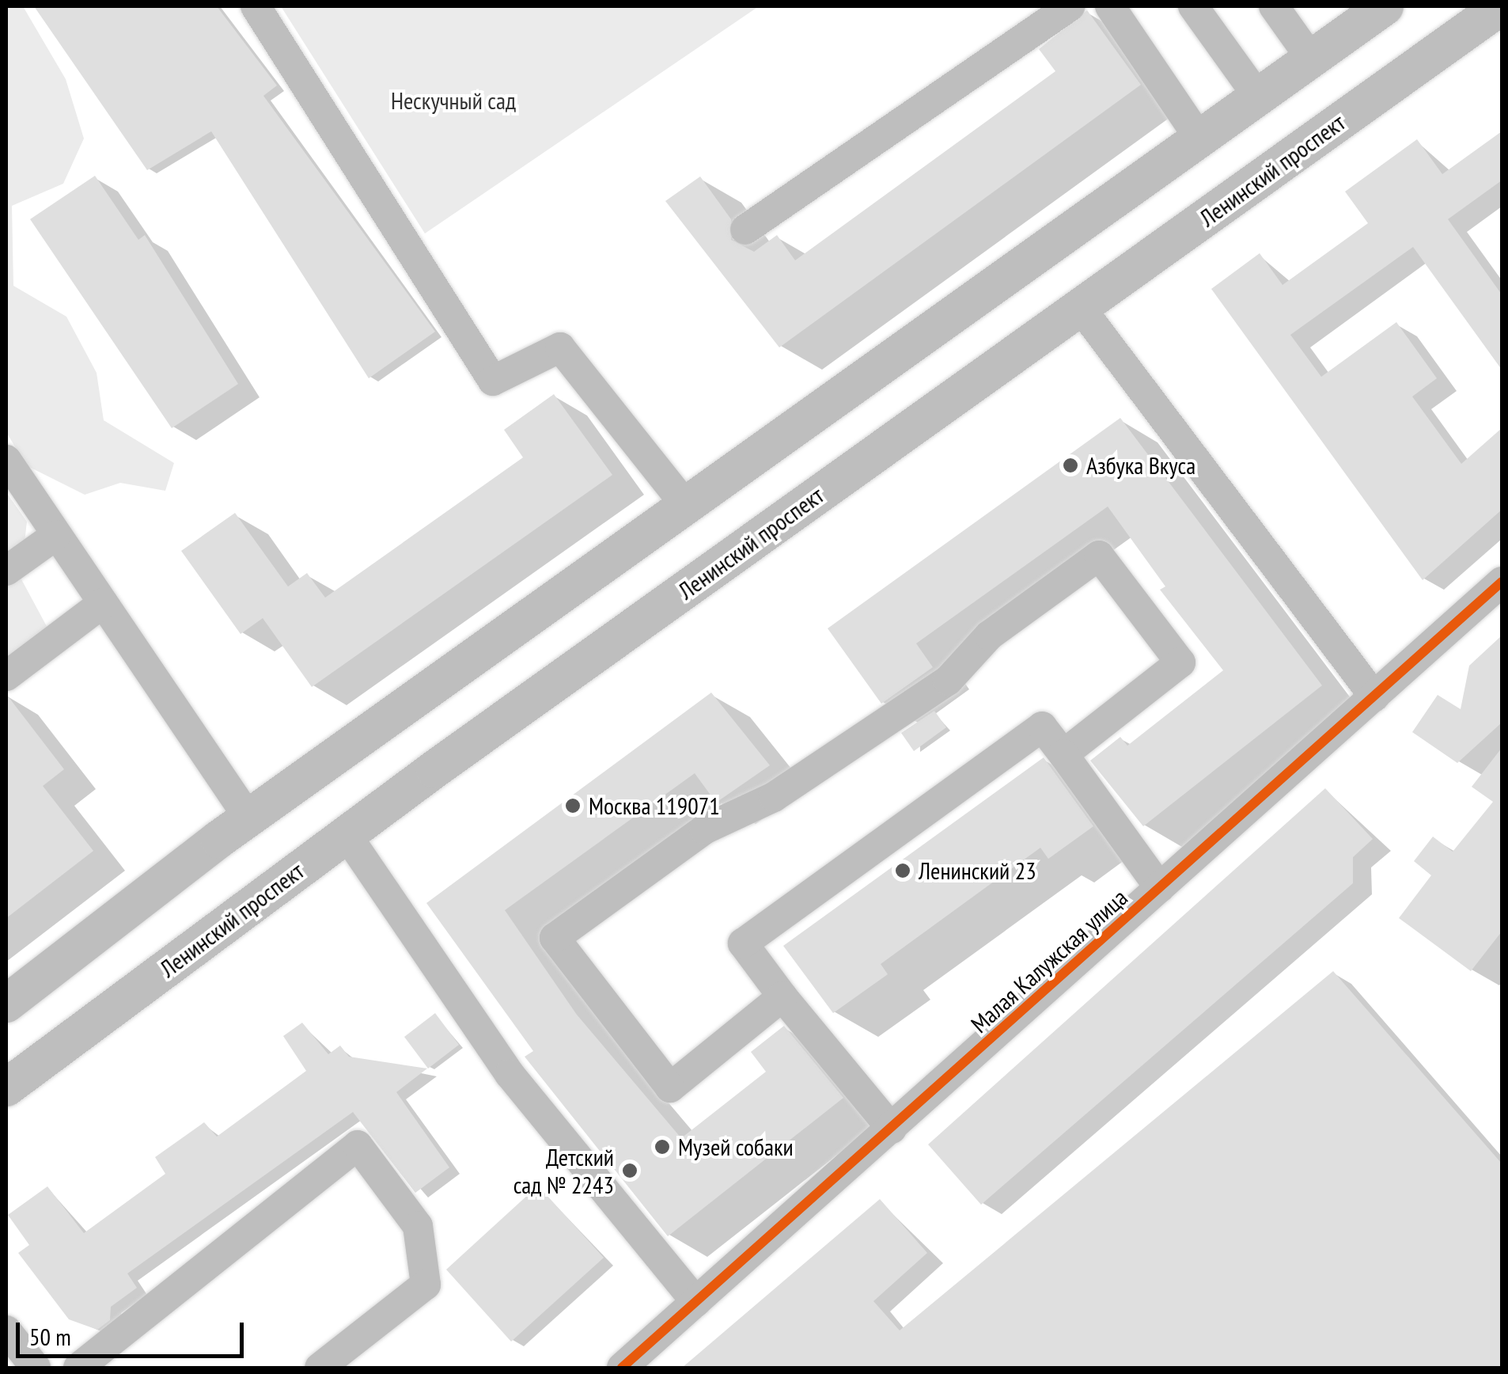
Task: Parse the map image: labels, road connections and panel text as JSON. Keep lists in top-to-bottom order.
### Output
{
  "streets": {
    "main road": ["Ленинский проспект"],
    "street": ["Малая Калужская улица"]
  },
  "parks": ["Нескучный сад"],
  "places": [
    "Азбука Вкуса",
    "Москва 119071",
    "Ленинский 23",
    "Музей собаки",
    "Детский сад № 2243"
  ],
  "scale_bar": "50 m"
}
